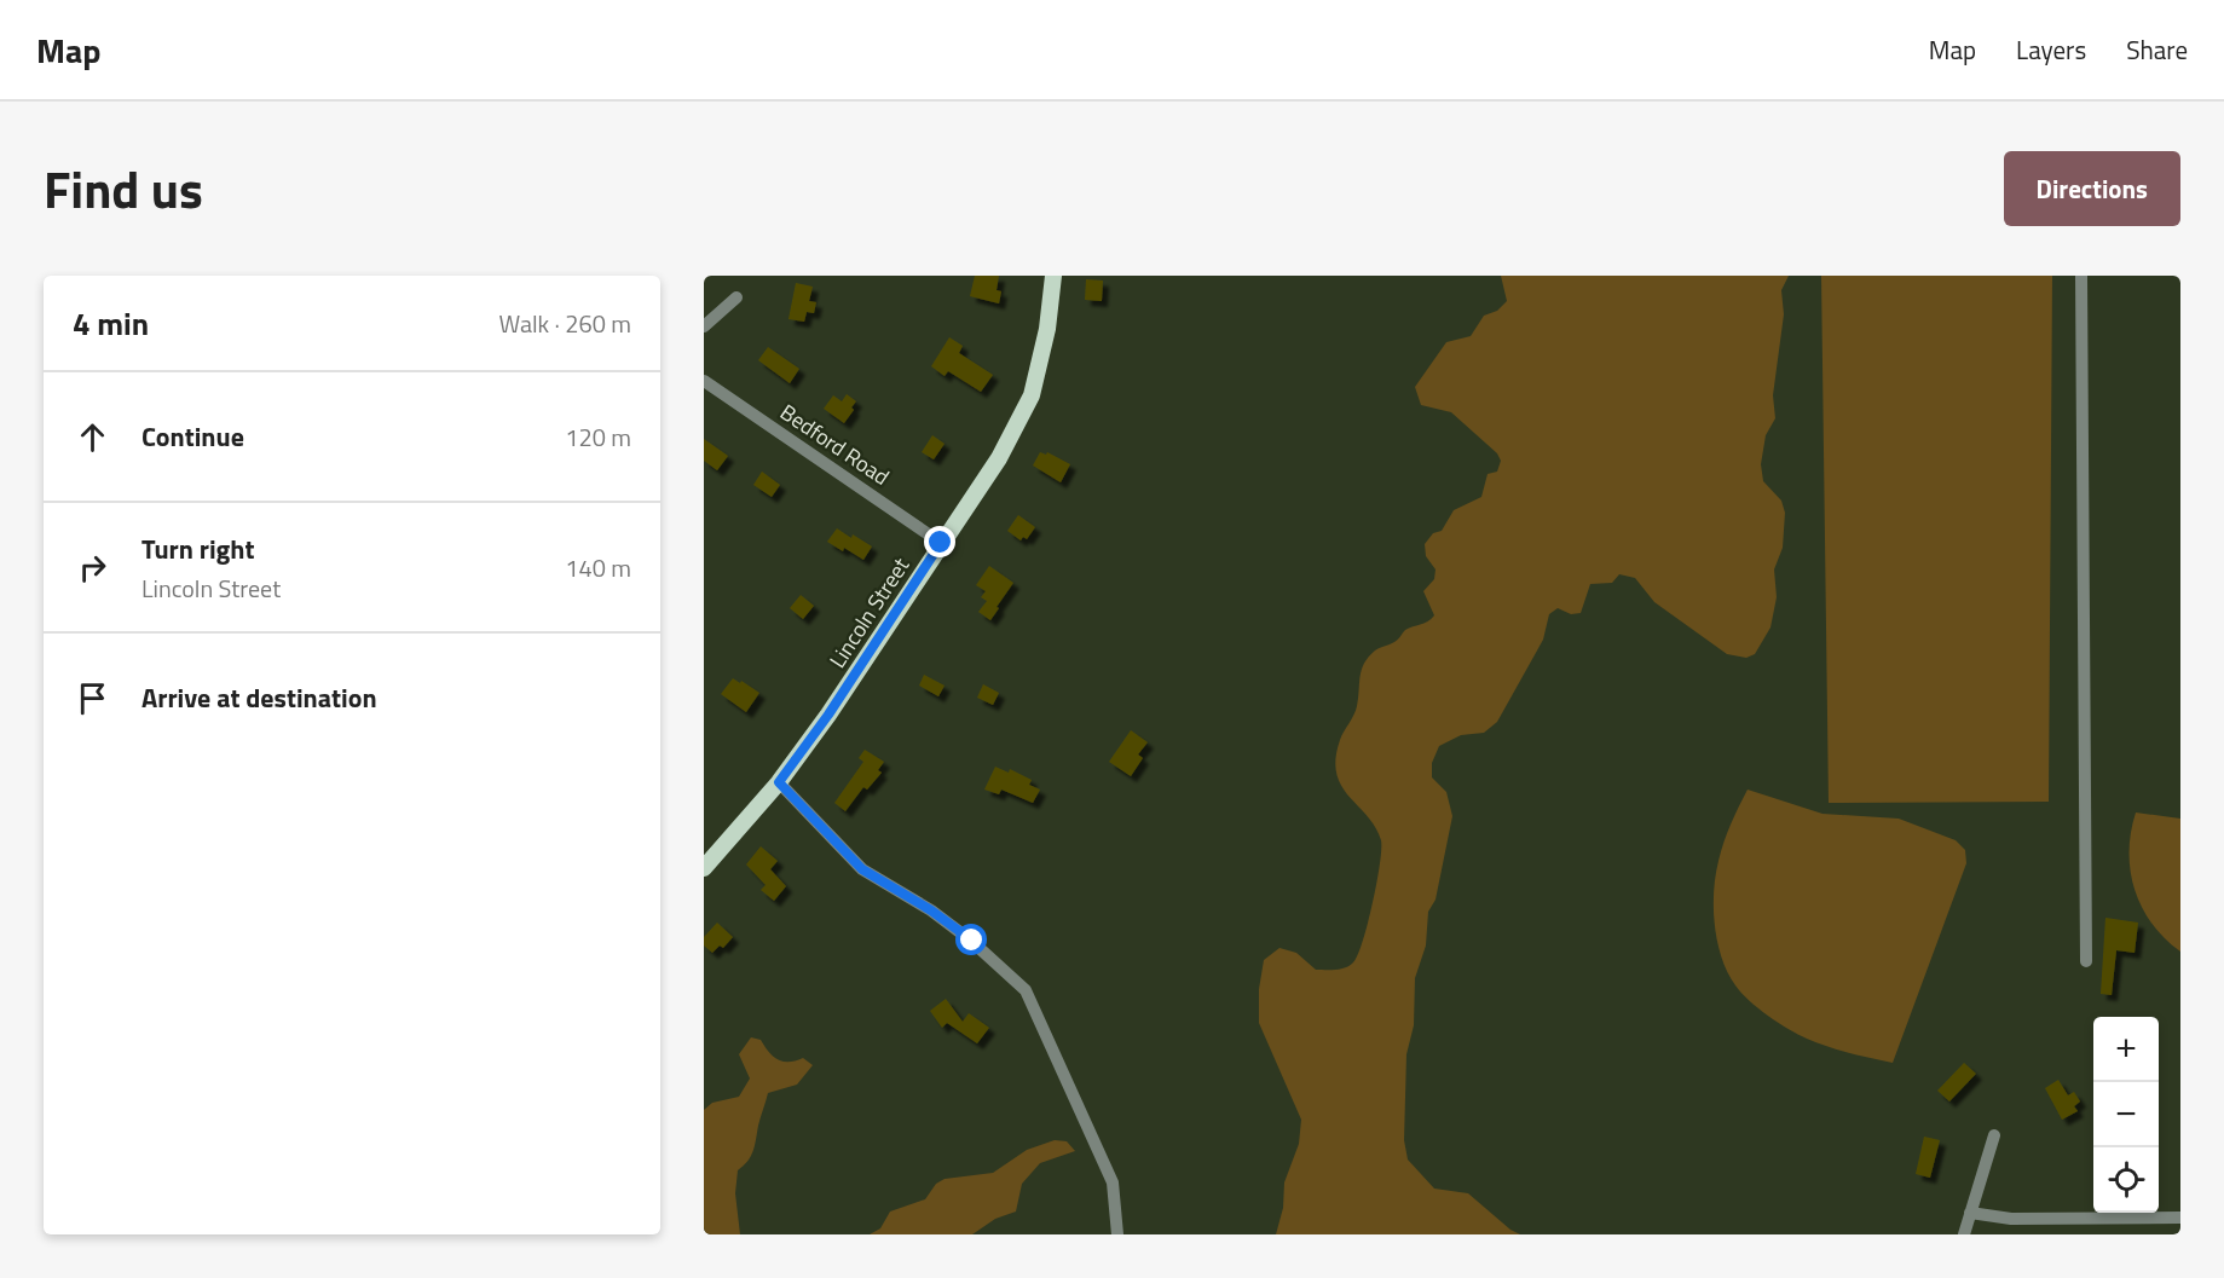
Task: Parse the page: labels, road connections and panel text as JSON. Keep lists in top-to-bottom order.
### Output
{
  "streets": {
    "main road": ["Lincoln Street"],
    "street": ["Bedford Road"]
  },
  "crossings": [
    ["Bedford Road", "Lincoln Street"]
  ],
  "page": {
    "header": "Map",
    "nav": ["Map", "Layers", "Share"],
    "title": "Find us",
    "buttons": "Directions",
    "heading": ["4 min", "Walk · 260 m"],
    "list": [
      ["Continue", "120 m"],
      ["Turn right", "Lincoln Street", "140 m"],
      "Arrive at destination"
    ],
    "map_buttons": ["+", "−"]
  }
}
